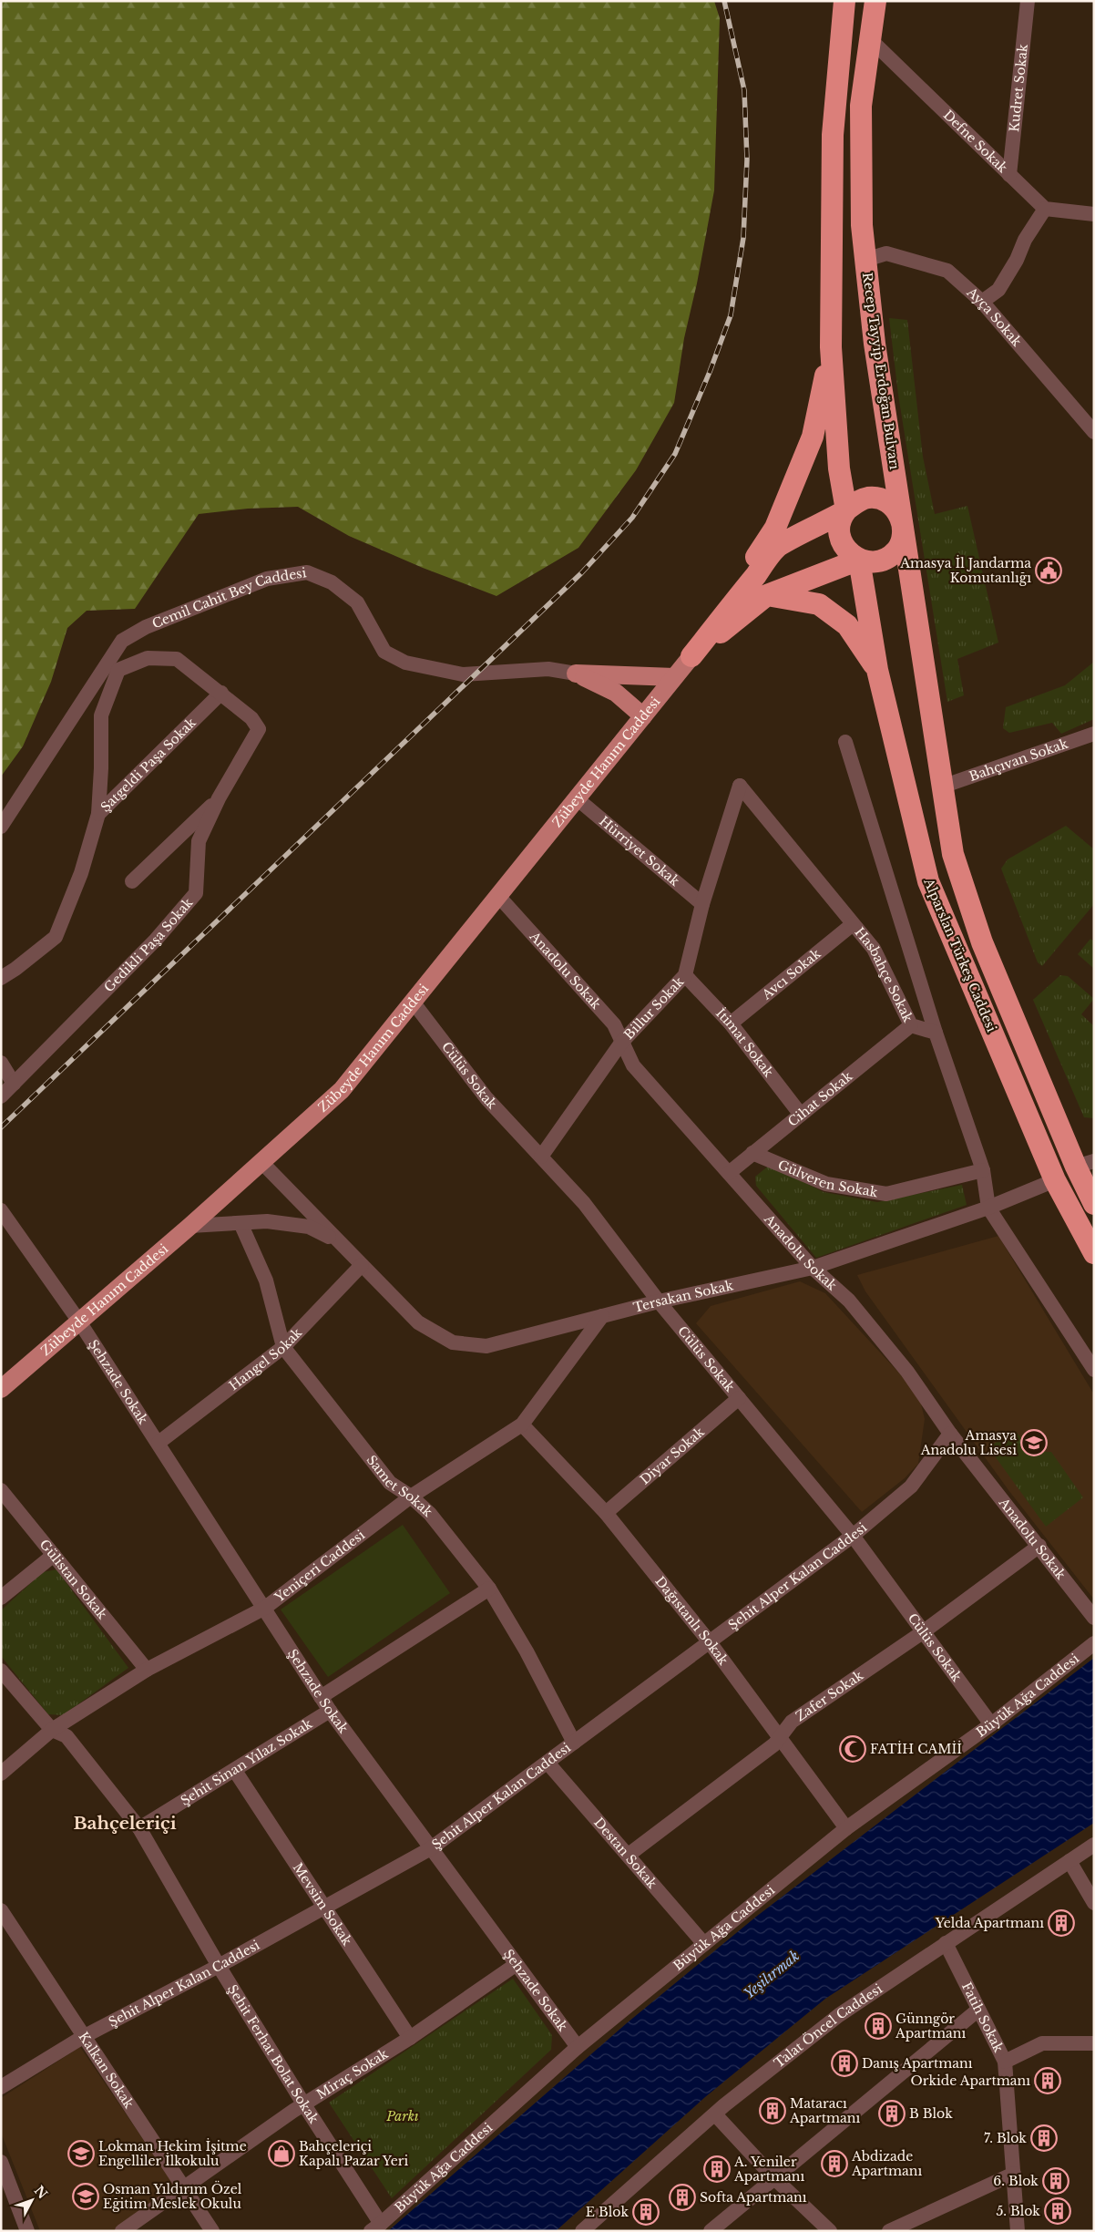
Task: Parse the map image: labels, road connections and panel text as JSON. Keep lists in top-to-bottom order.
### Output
{
  "streets": {
    "highway": ["Recep Tayyip Erdoğan Bulvarı", "Alparslan Türkeş Caddesi"],
    "main road": ["Zübeyde Hanım Caddesi"],
    "street": [
      "Kudret Sokak",
      "Defne Sokak",
      "Ayça Sokak",
      "Cemil Cahit Bey Caddesi",
      "Bahçıvan Sokak",
      "Şatgeldi Paşa Sokak",
      "Hürriyet Sokak",
      "Gedikli Paşa Sokak",
      "Anadolu Sokak",
      "Avcı Sokak",
      "Hasbahçe Sokak",
      "Billur Sokak",
      "İtimat Sokak",
      "Cülüs Sokak",
      "Cihat Sokak",
      "Gülveren Sokak",
      "Tersakan Sokak",
      "Hangel Sokak",
      "Şehzade Sokak",
      "Diyar Sokak",
      "Samet Sokak",
      "Yeniçeri Caddesi",
      "Şehit Alper Kalan Caddesi",
      "Gülistan Sokak",
      "Dağıstanlı Sokak",
      "Büyük Ağa Caddesi",
      "Zafer Sokak",
      "Şehit Sinan Yılaz Sokak",
      "Destan Sokak",
      "Mevsim Sokak",
      "Fatih Sokak",
      "Talat Öncel Caddesi",
      "Şehit Ferhat Bolat Sokak",
      "Kalkan Sokak",
      "Miraç Sokak"
    ]
  },
  "crossings": [
    ["Kudret Sokak", "Defne Sokak"],
    ["Defne Sokak", "Recep Tayyip Erdoğan Bulvarı"],
    ["Ayça Sokak", "Recep Tayyip Erdoğan Bulvarı"],
    ["Recep Tayyip Erdoğan Bulvarı", "Alparslan Türkeş Caddesi"],
    ["Bahçıvan Sokak", "Alparslan Türkeş Caddesi"],
    ["Zübeyde Hanım Caddesi", "Hürriyet Sokak"],
    ["Zübeyde Hanım Caddesi", "Anadolu Sokak"],
    ["Zübeyde Hanım Caddesi", "Cülüs Sokak"],
    ["Zübeyde Hanım Caddesi", "Tersakan Sokak"],
    ["Zübeyde Hanım Caddesi", "Şehzade Sokak"],
    ["Şatgeldi Paşa Sokak", "Gedikli Paşa Sokak"],
    ["Hürriyet Sokak", "Billur Sokak"],
    ["Alparslan Türkeş Caddesi", "Tersakan Sokak"],
    ["Anadolu Sokak", "Billur Sokak"],
    ["Anadolu Sokak", "Cihat Sokak"],
    ["Anadolu Sokak", "Tersakan Sokak"],
    ["Anadolu Sokak", "Şehit Alper Kalan Caddesi"],
    ["Anadolu Sokak", "Zafer Sokak"],
    ["Avcı Sokak", "Hasbahçe Sokak"],
    ["Avcı Sokak", "İtimat Sokak"],
    ["Hasbahçe Sokak", "Billur Sokak"],
    ["Hasbahçe Sokak", "Cihat Sokak"],
    ["Billur Sokak", "İtimat Sokak"],
    ["Billur Sokak", "Cülüs Sokak"],
    ["İtimat Sokak", "Cihat Sokak"],
    ["Cülüs Sokak", "Tersakan Sokak"],
    ["Cülüs Sokak", "Diyar Sokak"],
    ["Cülüs Sokak", "Şehit Alper Kalan Caddesi"],
    ["Cülüs Sokak", "Büyük Ağa Caddesi"],
    ["Cülüs Sokak", "Zafer Sokak"],
    ["Cihat Sokak", "Gülveren Sokak"],
    ["Tersakan Sokak", "Hangel Sokak"],
    ["Tersakan Sokak", "Samet Sokak"],
    ["Tersakan Sokak", "Yeniçeri Caddesi"],
    ["Hangel Sokak", "Şehzade Sokak"],
    ["Hangel Sokak", "Samet Sokak"],
    ["Şehzade Sokak", "Yeniçeri Caddesi"],
    ["Şehzade Sokak", "Şehit Alper Kalan Caddesi"],
    ["Şehzade Sokak", "Büyük Ağa Caddesi"],
    ["Şehzade Sokak", "Şehit Sinan Yılaz Sokak"],
    ["Şehzade Sokak", "Miraç Sokak"],
    ["Diyar Sokak", "Dağıstanlı Sokak"],
    ["Samet Sokak", "Yeniçeri Caddesi"],
    ["Samet Sokak", "Şehit Alper Kalan Caddesi"],
    ["Yeniçeri Caddesi", "Gülistan Sokak"],
    ["Yeniçeri Caddesi", "Dağıstanlı Sokak"],
    ["Yeniçeri Caddesi", "Şehit Ferhat Bolat Sokak"],
    ["Şehit Alper Kalan Caddesi", "Dağıstanlı Sokak"],
    ["Şehit Alper Kalan Caddesi", "Destan Sokak"],
    ["Şehit Alper Kalan Caddesi", "Mevsim Sokak"],
    ["Şehit Alper Kalan Caddesi", "Şehit Ferhat Bolat Sokak"],
    ["Şehit Alper Kalan Caddesi", "Kalkan Sokak"],
    ["Dağıstanlı Sokak", "Büyük Ağa Caddesi"],
    ["Dağıstanlı Sokak", "Zafer Sokak"],
    ["Büyük Ağa Caddesi", "Destan Sokak"],
    ["Büyük Ağa Caddesi", "Şehit Ferhat Bolat Sokak"],
    ["Zafer Sokak", "Destan Sokak"],
    ["Şehit Sinan Yılaz Sokak", "Mevsim Sokak"],
    ["Şehit Sinan Yılaz Sokak", "Şehit Ferhat Bolat Sokak"],
    ["Mevsim Sokak", "Miraç Sokak"],
    ["Fatih Sokak", "Talat Öncel Caddesi"],
    ["Şehit Ferhat Bolat Sokak", "Miraç Sokak"],
    ["Kalkan Sokak", "Miraç Sokak"]
  ],
  "districts": ["Bahçeleriçi"],
  "water": ["Yeşilırmak"],
  "parks": ["Parkı"],
  "places": {
    "public building": ["Amasya İl Jandarma Komutanlığı"],
    "school or university": ["Amasya Anadolu Lisesi", "Lokman Hekim İşitme Engelliler İlkokulu", "Osman Yıldırım Özel Eğitim Meslek Okulu"],
    "mosque": ["FATİH CAMİİ"],
    "building": [
      "Yelda Apartmanı",
      "Günngör Apartmanı",
      "Danış Apartmanı",
      "Orkide Apartmanı",
      "Mataracı Apartmanı",
      "B Blok",
      "7. Blok",
      "Abdizade Apartmanı",
      "A. Yeniler Apartmanı",
      "6. Blok",
      "Softa Apartmanı",
      "5. Blok",
      "E Blok"
    ],
    "shop": ["Bahçeleriçi Kapalı Pazar Yeri"]
  },
  "north": "top right"
}
